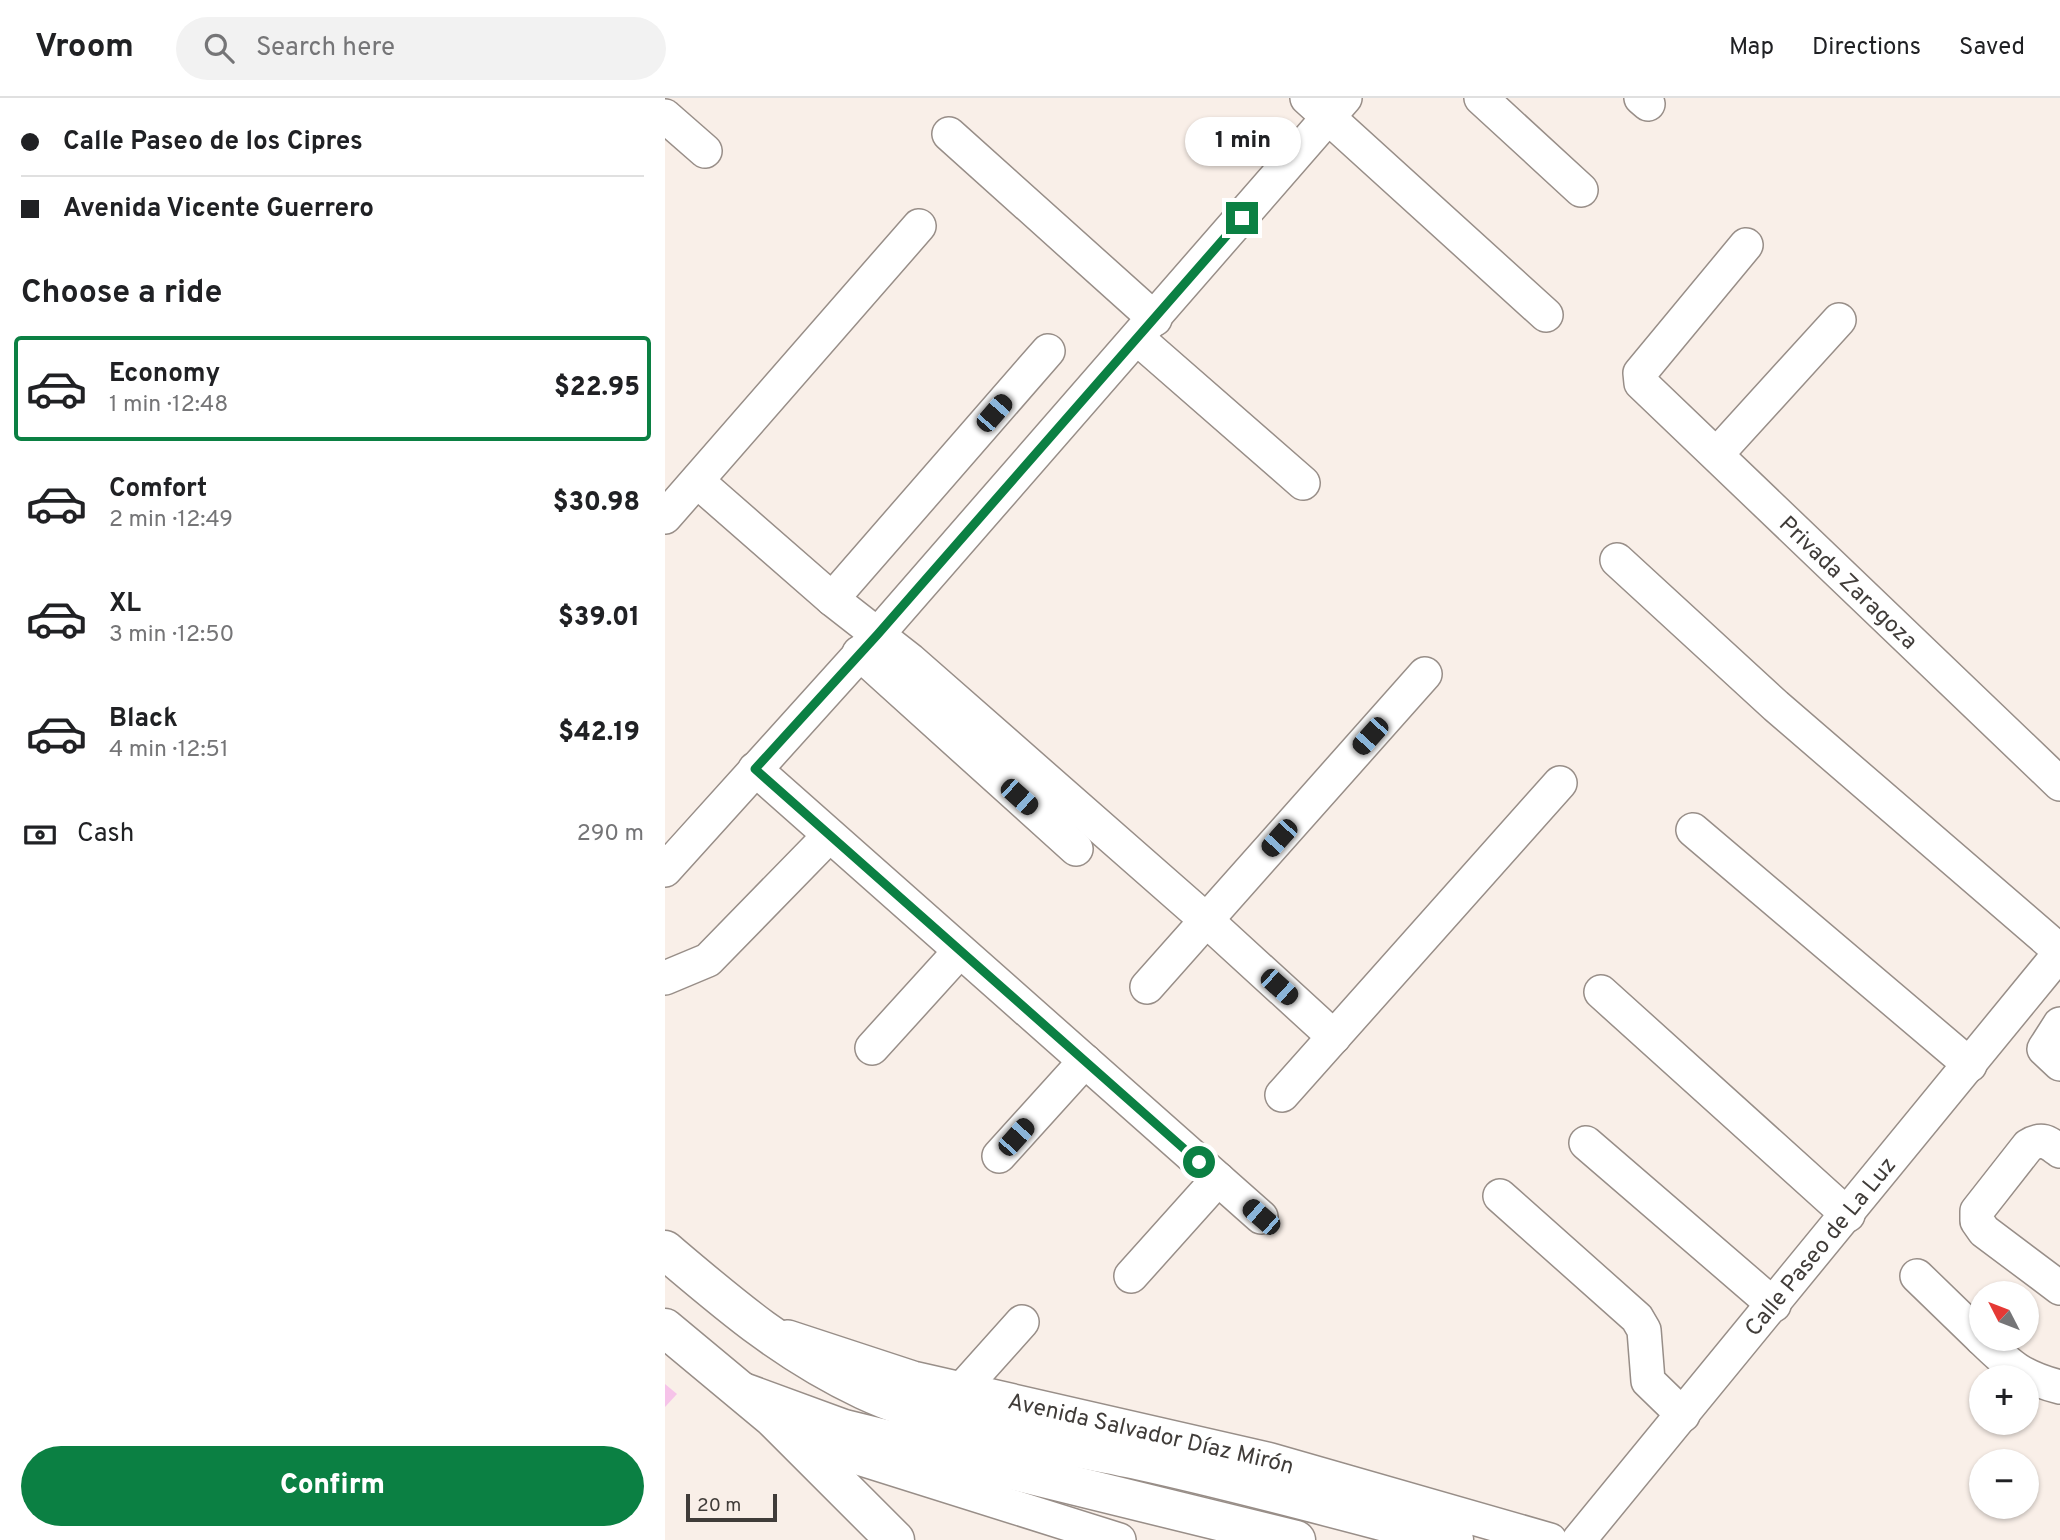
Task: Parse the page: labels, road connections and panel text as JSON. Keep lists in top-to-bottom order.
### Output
{
  "streets": {
    "main road": ["Avenida Salvador Díaz Mirón"],
    "street": ["Privada Zaragoza", "Calle Paseo de La Luz"]
  },
  "scale_bar": "20 m",
  "north": "top left",
  "page": {
    "header": "Vroom",
    "search": "Search here",
    "nav": ["Map", "Directions", "Saved"],
    "banner": ["Calle Paseo de los Cipres", "Avenida Vicente Guerrero"],
    "bubble": "1 min",
    "heading": "Choose a ride",
    "list": [
      {
        "name": "Economy",
        "note": "1 min · 12:48",
        "value": "$22.95"
      },
      {
        "name": "Comfort",
        "note": "2 min · 12:49",
        "value": "$30.98"
      },
      {
        "name": "XL",
        "note": "3 min · 12:50",
        "value": "$39.01"
      },
      {
        "name": "Black",
        "note": "4 min · 12:51",
        "value": "$42.19"
      }
    ],
    "pay": ["Cash", "290 m"],
    "map_buttons": ["+", "−"],
    "buttons": "Confirm",
    "scale": "20 m"
  }
}
